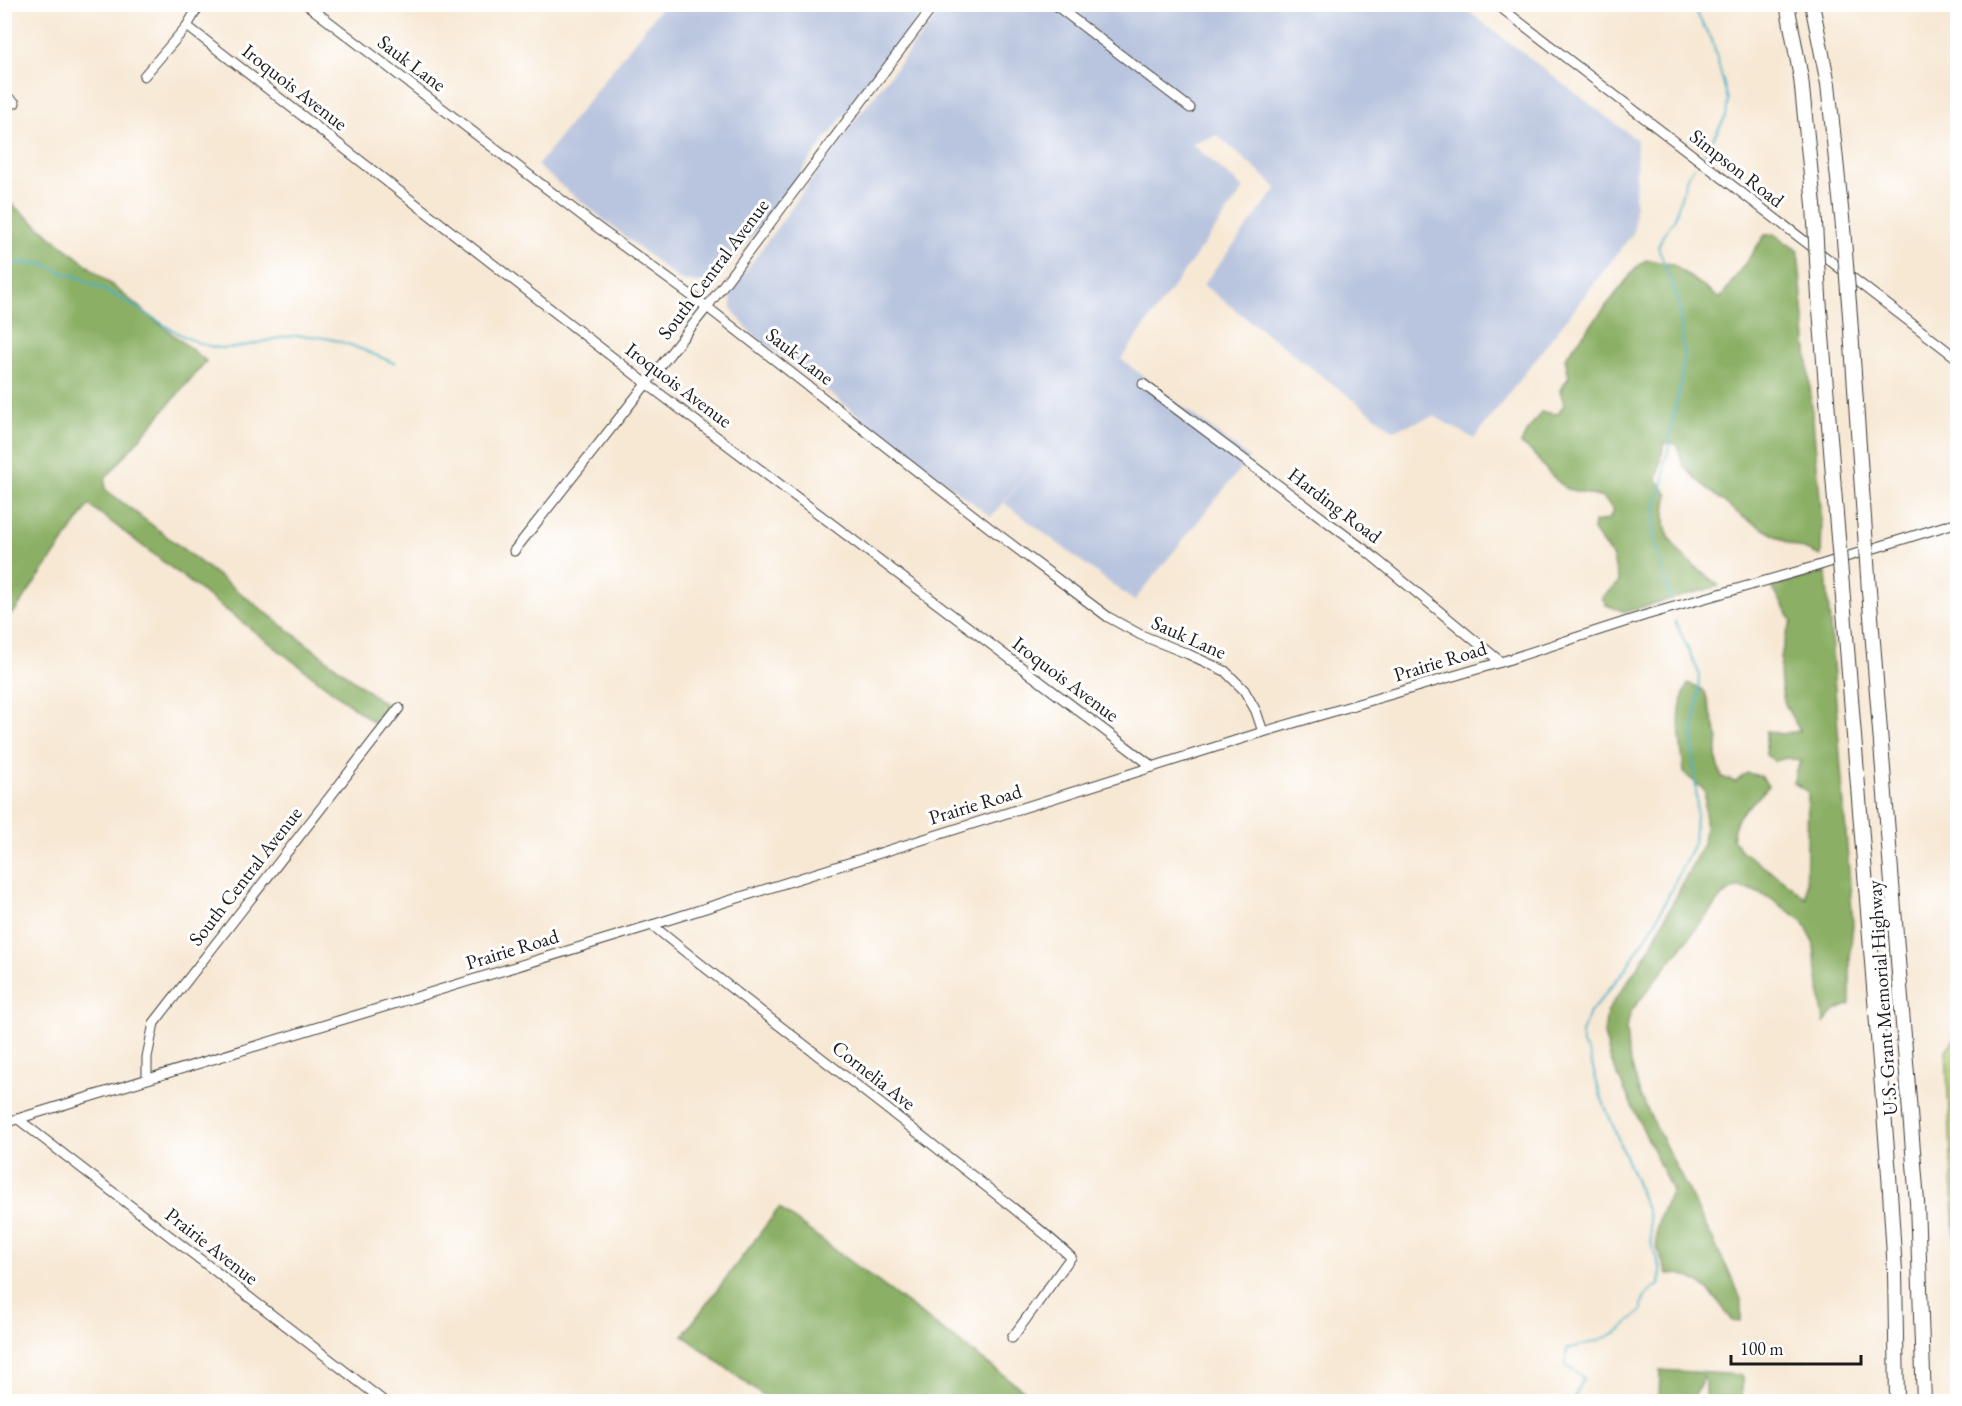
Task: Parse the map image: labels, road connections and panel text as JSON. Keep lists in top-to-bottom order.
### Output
{
  "streets": {
    "highway": ["U.S. Grant Memorial Highway"],
    "street": [
      "Sauk Lane",
      "Iroquois Avenue",
      "Simpson Road",
      "South Central Avenue",
      "Harding Road",
      "Prairie Road",
      "Cornelia Ave",
      "Prairie Avenue"
    ]
  },
  "crossings": [
    ["Sauk Lane", "South Central Avenue"],
    ["Sauk Lane", "Prairie Road"],
    ["Iroquois Avenue", "South Central Avenue"],
    ["Iroquois Avenue", "Prairie Road"],
    ["South Central Avenue", "Prairie Road"],
    ["Harding Road", "Prairie Road"],
    ["Prairie Road", "Cornelia Ave"],
    ["Prairie Road", "Prairie Avenue"]
  ],
  "scale_bar": "100 m"
}
